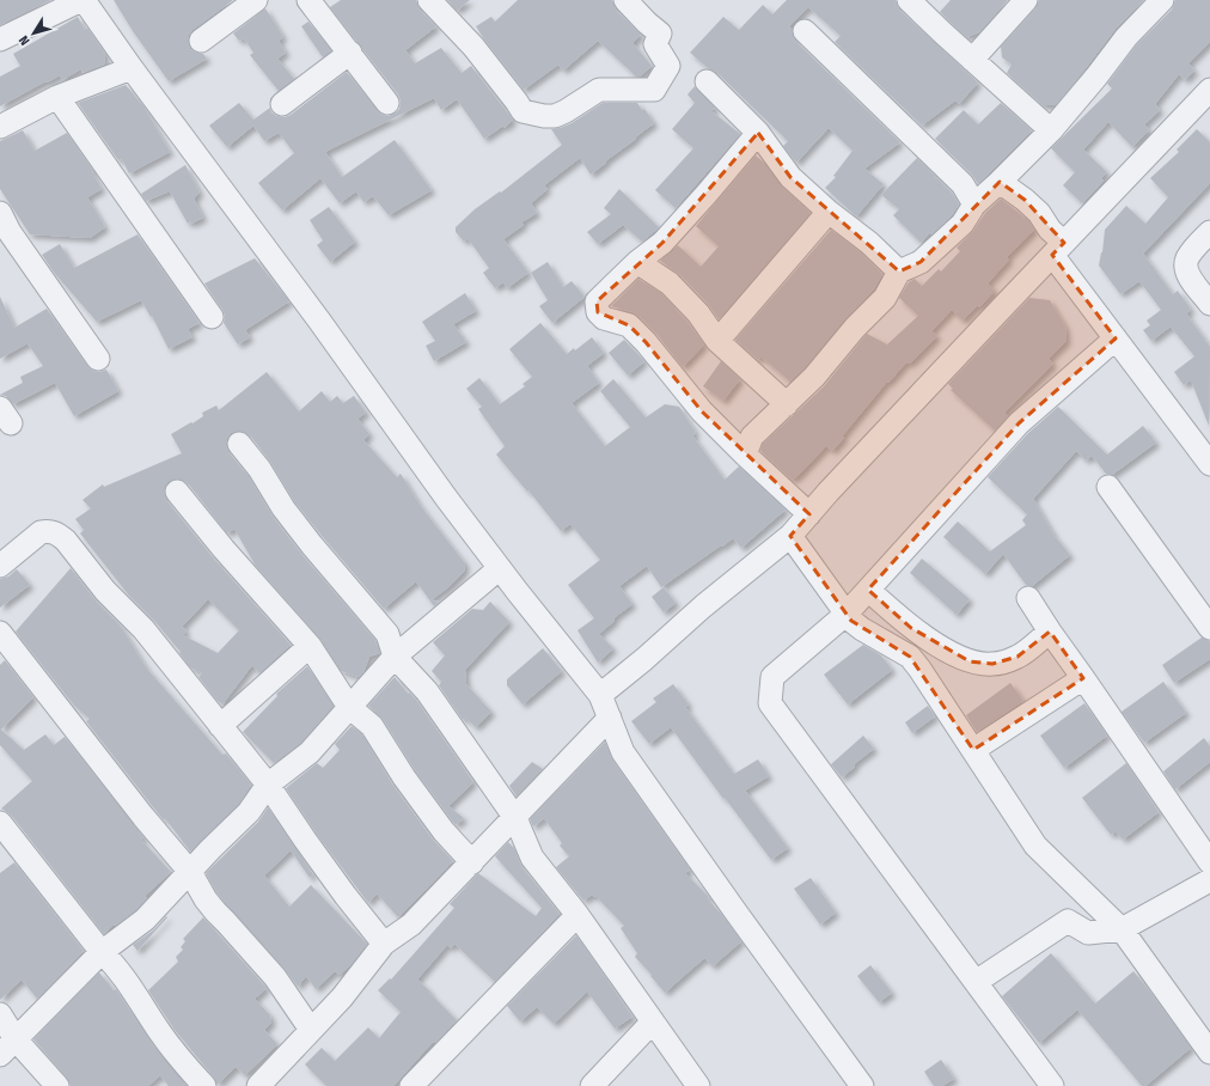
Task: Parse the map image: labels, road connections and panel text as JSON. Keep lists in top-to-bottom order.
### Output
{
  "north": "bottom left"
}
